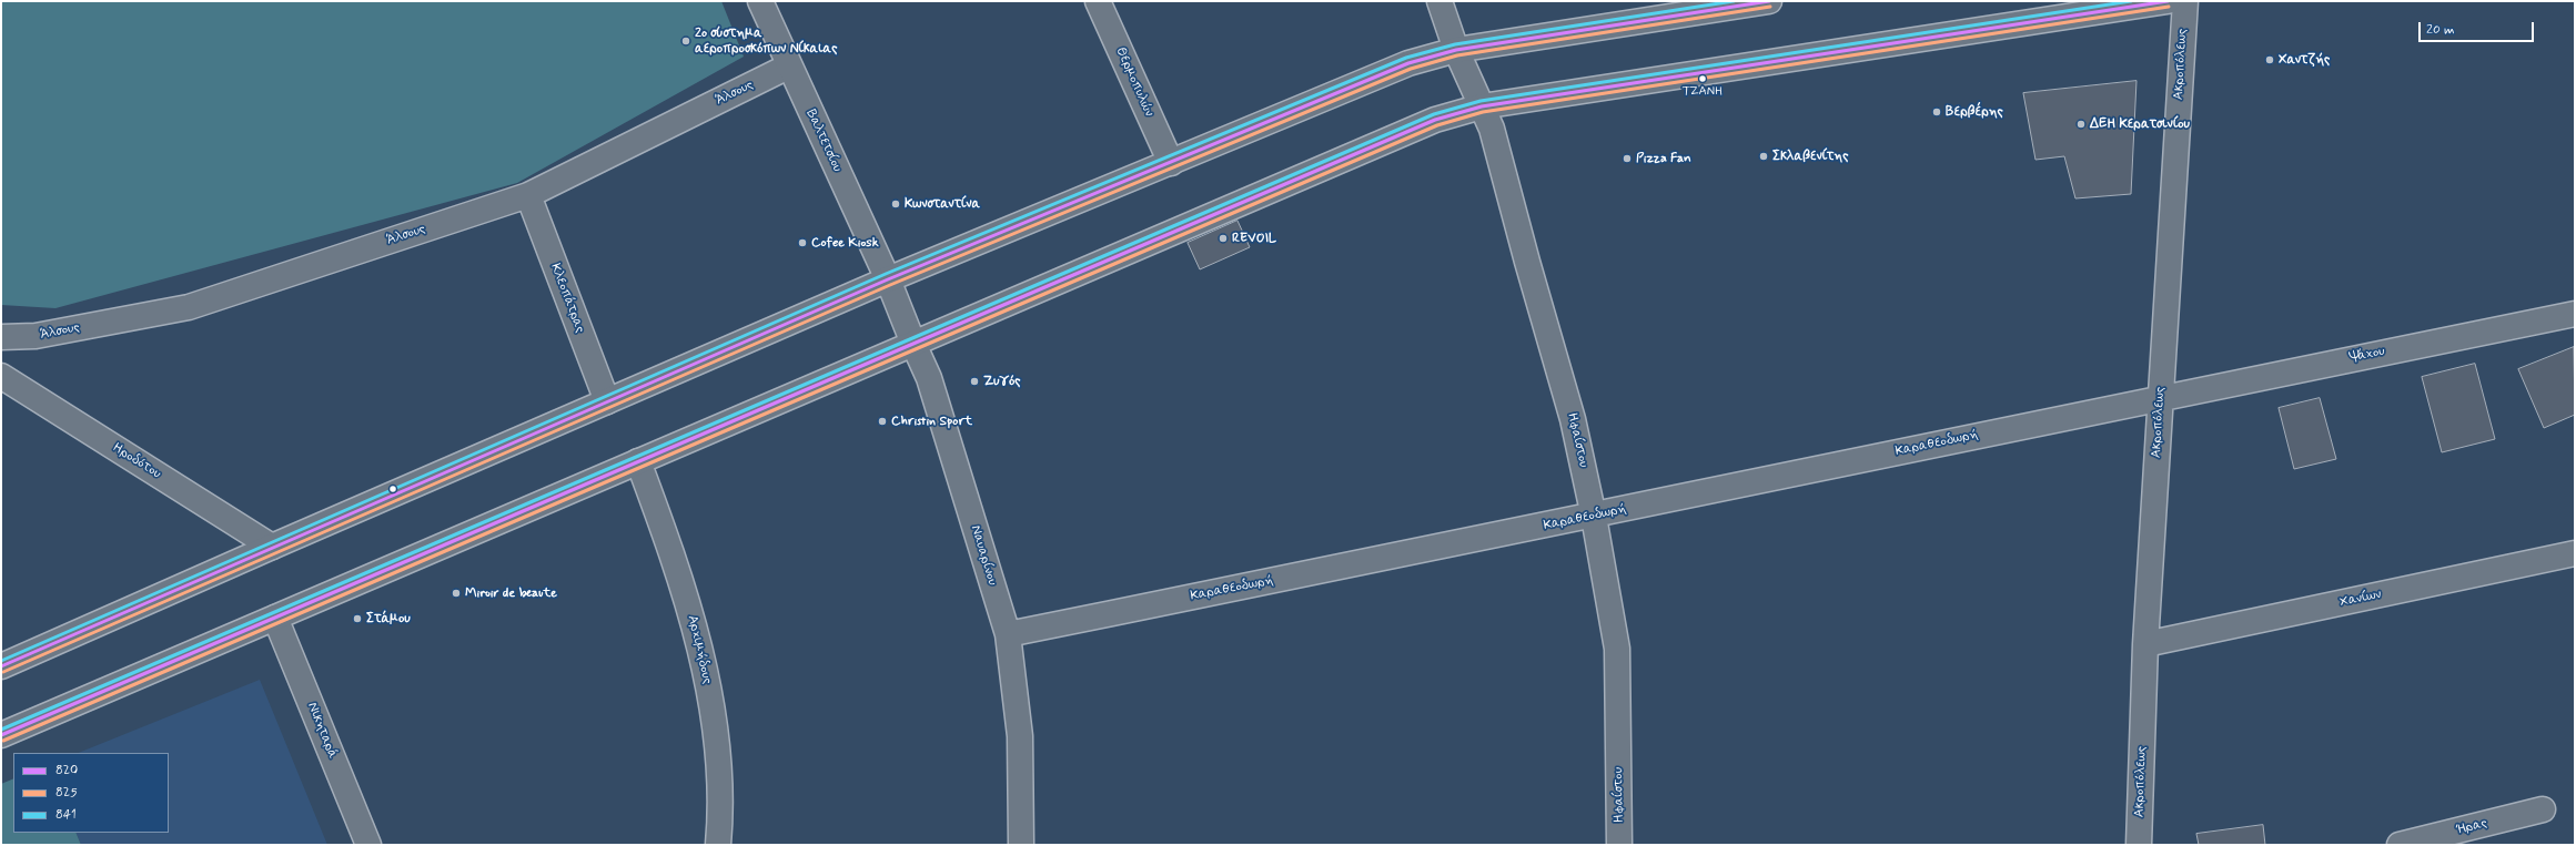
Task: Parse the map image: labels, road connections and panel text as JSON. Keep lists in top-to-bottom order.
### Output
{
  "streets": {
    "street": [
      "Ακροπόλεως",
      "Θερμοπυλών",
      "Άλσους",
      "Βαλτετσίου",
      "Κλεοπάτρας",
      "Ψάχου",
      "Ηφαίστου",
      "Καραθεοδωρή",
      "Ηροδότου",
      "Ναυαρίνου",
      "Χανίων",
      "Αρχιμήδους",
      "Νικηταρά",
      "Ήρας"
    ]
  },
  "crossings": [
    ["Ακροπόλεως", "Ψάχου"],
    ["Ακροπόλεως", "Καραθεοδωρή"],
    ["Ακροπόλεως", "Χανίων"],
    ["Άλσους", "Βαλτετσίου"],
    ["Άλσους", "Κλεοπάτρας"],
    ["Βαλτετσίου", "Ναυαρίνου"],
    ["Ψάχου", "Καραθεοδωρή"],
    ["Ηφαίστου", "Καραθεοδωρή"],
    ["Καραθεοδωρή", "Ναυαρίνου"]
  ],
  "places": [
    "2o σύστημα αεροπροσκόπων Νίκαιας",
    "Χαντζής",
    "ΤΖΑΝΗ",
    "Βερβέρης",
    "ΔΕΗ Κερατσινίου",
    "Σκλαβενίτης",
    "Pizza Fan",
    "Κωνσταντίνα",
    "REVOIL",
    "Cofee Kiosk",
    "Ζυγός",
    "Christin Sport",
    "Miroir de beaute",
    "Στάμου"
  ],
  "lines": ["transit line 820", "transit line 841", "transit line 825"],
  "legend": ["820", "825", "841"],
  "scale_bar": "20 m"
}
